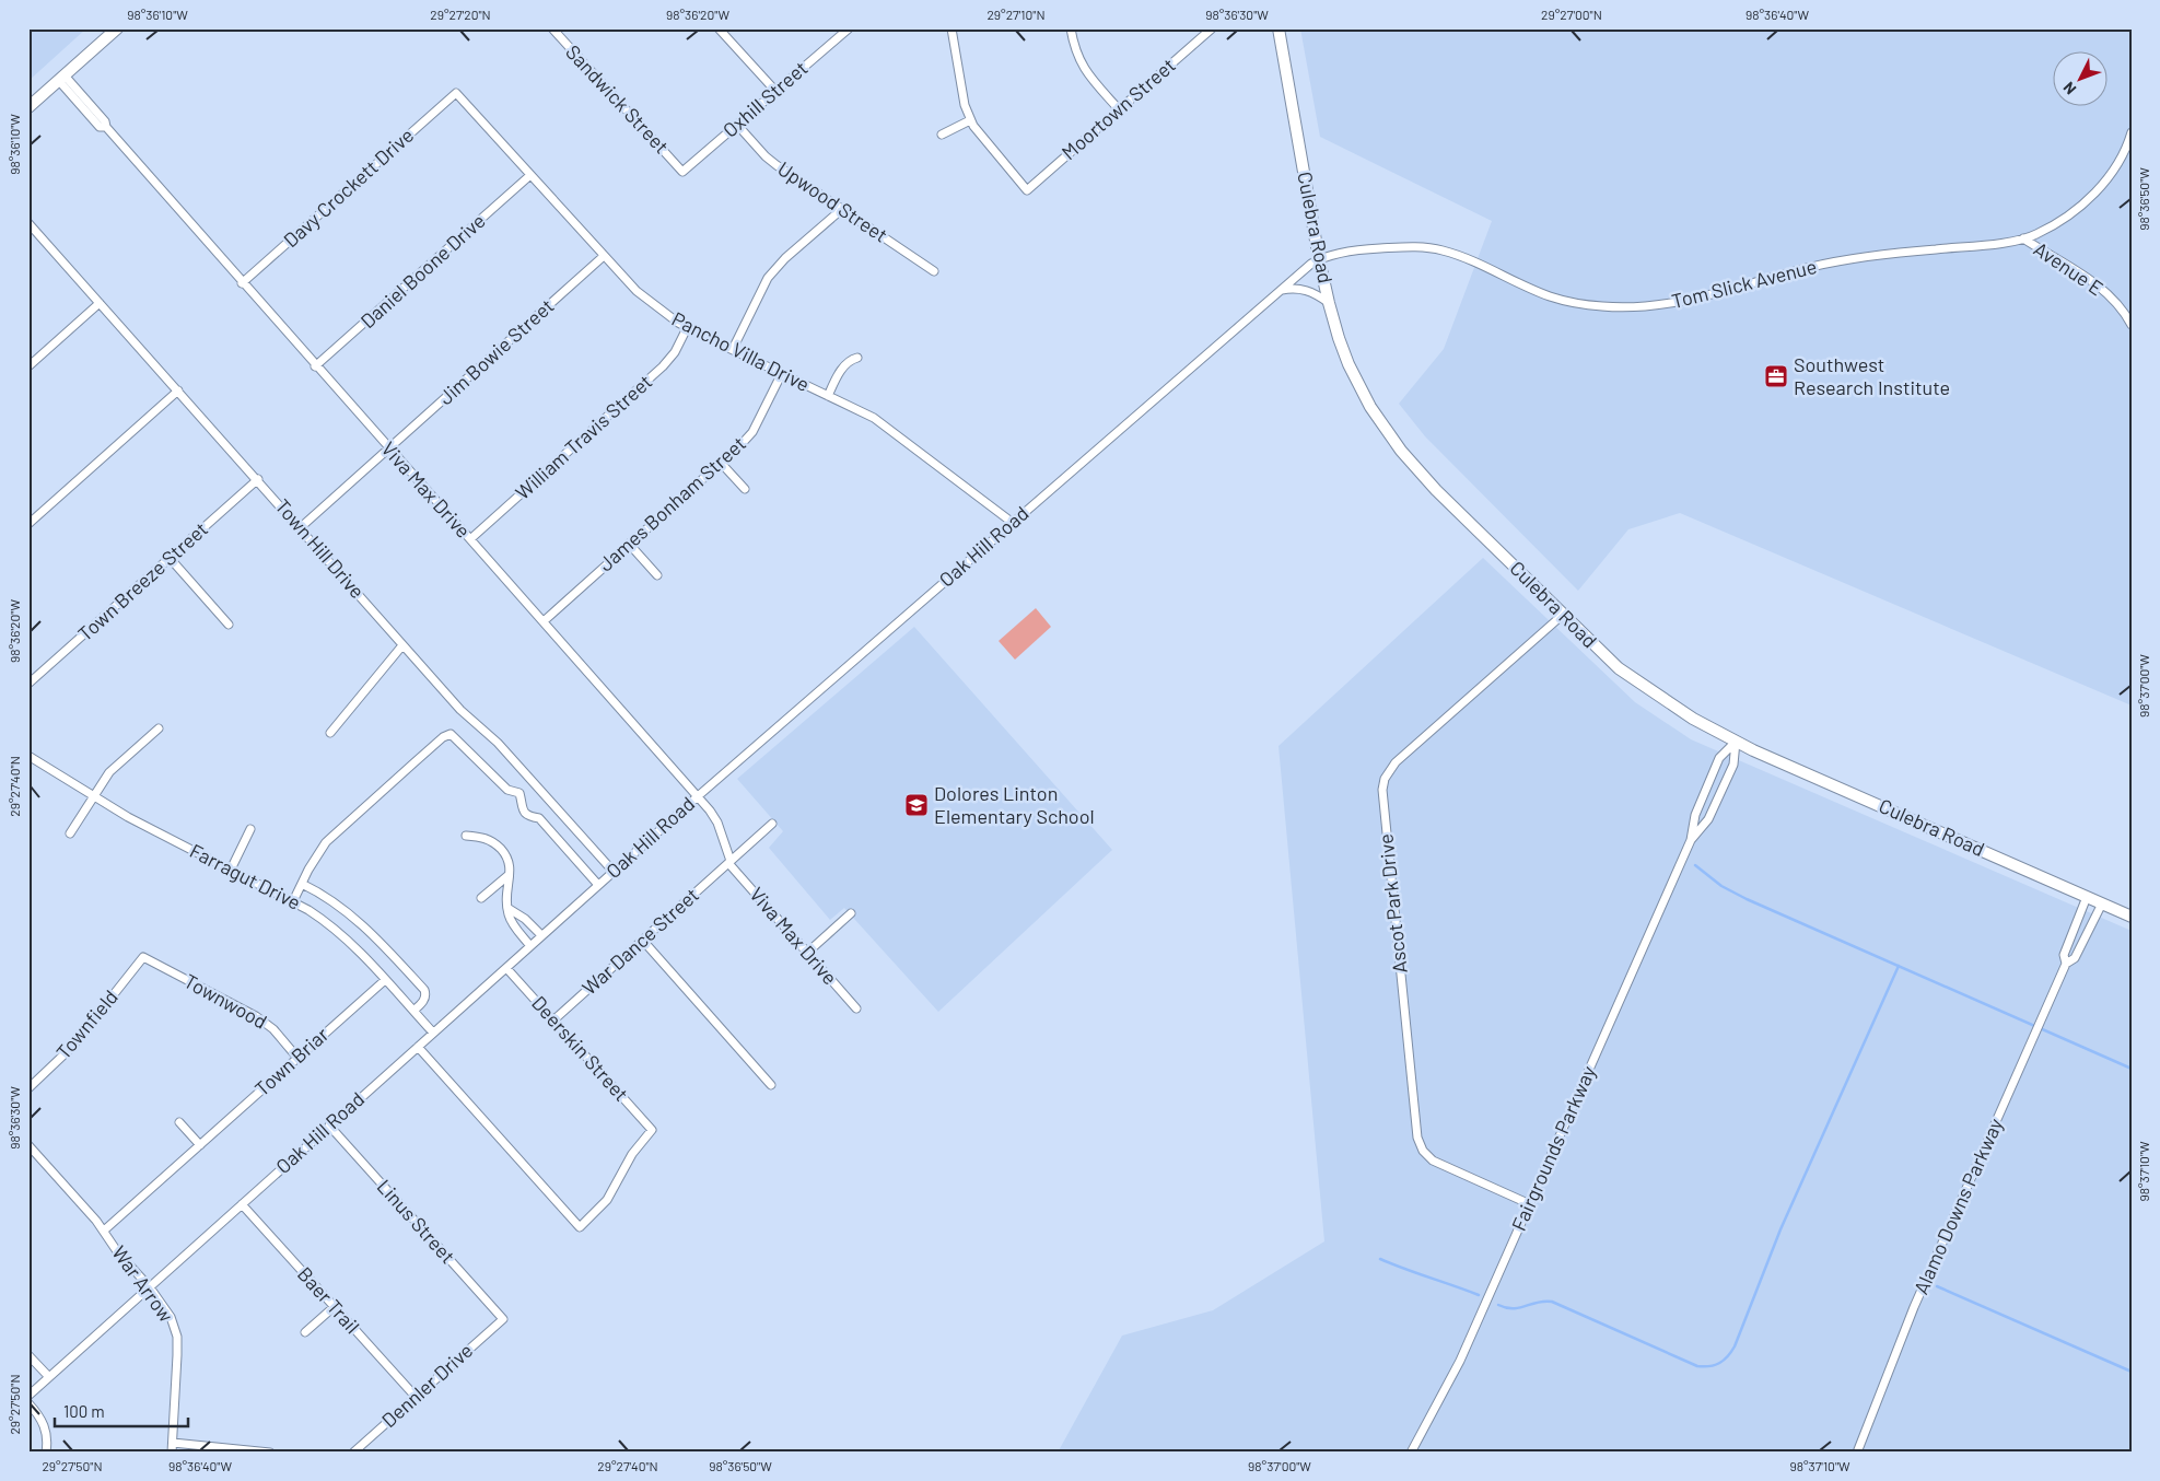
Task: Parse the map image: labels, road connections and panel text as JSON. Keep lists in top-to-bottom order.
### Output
{
  "streets": {
    "main road": ["Culebra Road"],
    "street": [
      "Sandwick Street",
      "Oxhill Street",
      "Moortown Street",
      "Davy Crockett Drive",
      "Upwood Street",
      "Avenue E",
      "Daniel Boone Drive",
      "Tom Slick Avenue",
      "Jim Bowie Street",
      "Pancho Villa Drive",
      "William Travis Street",
      "Viva Max Drive",
      "James Bonham Street",
      "Oak Hill Road",
      "Town Hill Drive",
      "Town Breeze Street",
      "Farragut Drive",
      "Ascot Park Drive",
      "War Dance Street",
      "Townwood",
      "Townfield",
      "Deerskin Street",
      "Town Briar",
      "Fairgrounds Parkway",
      "Alamo Downs Parkway",
      "Linus Street",
      "War Arrow",
      "Baer Trail",
      "Dennler Drive"
    ]
  },
  "crossings": [
    ["Sandwick Street", "Oxhill Street"],
    ["Oxhill Street", "Upwood Street"],
    ["Davy Crockett Drive", "Pancho Villa Drive"],
    ["Davy Crockett Drive", "Viva Max Drive"],
    ["Culebra Road", "Tom Slick Avenue"],
    ["Culebra Road", "Oak Hill Road"],
    ["Culebra Road", "Ascot Park Drive"],
    ["Culebra Road", "Fairgrounds Parkway"],
    ["Culebra Road", "Alamo Downs Parkway"],
    ["Avenue E", "Tom Slick Avenue"],
    ["Daniel Boone Drive", "Pancho Villa Drive"],
    ["Daniel Boone Drive", "Viva Max Drive"],
    ["Tom Slick Avenue", "Oak Hill Road"],
    ["Jim Bowie Street", "Pancho Villa Drive"],
    ["Jim Bowie Street", "Viva Max Drive"],
    ["Jim Bowie Street", "Town Hill Drive"],
    ["Pancho Villa Drive", "William Travis Street"],
    ["Pancho Villa Drive", "James Bonham Street"],
    ["Pancho Villa Drive", "Oak Hill Road"],
    ["William Travis Street", "Viva Max Drive"],
    ["Viva Max Drive", "James Bonham Street"],
    ["Viva Max Drive", "Oak Hill Road"],
    ["Viva Max Drive", "War Dance Street"],
    ["Oak Hill Road", "Town Hill Drive"],
    ["Oak Hill Road", "Farragut Drive"],
    ["Oak Hill Road", "Deerskin Street"],
    ["Oak Hill Road", "Linus Street"],
    ["Oak Hill Road", "War Arrow"],
    ["Oak Hill Road", "Baer Trail"],
    ["Town Hill Drive", "Town Breeze Street"],
    ["Farragut Drive", "Town Briar"],
    ["Ascot Park Drive", "Fairgrounds Parkway"],
    ["War Dance Street", "Deerskin Street"],
    ["Townwood", "Townfield"],
    ["Townwood", "Town Briar"],
    ["Town Briar", "War Arrow"],
    ["Linus Street", "Dennler Drive"],
    ["Baer Trail", "Dennler Drive"]
  ],
  "places": {
    "office": ["Southwest Research Institute"],
    "school or university": ["Dolores Linton Elementary School"]
  },
  "scale_bar": "100 m",
  "north": "bottom left",
  "coordinates": [
    "98°36'10\"W",
    "29°27'20\"N",
    "98°36'20\"W",
    "29°27'10\"N",
    "98°36'30\"W",
    "29°27'00\"N",
    "98°36'40\"W",
    "98°36'50\"W",
    "98°37'00\"W",
    "29°27'40\"N",
    "98°37'10\"W",
    "29°27'50\"N"
  ]
}
